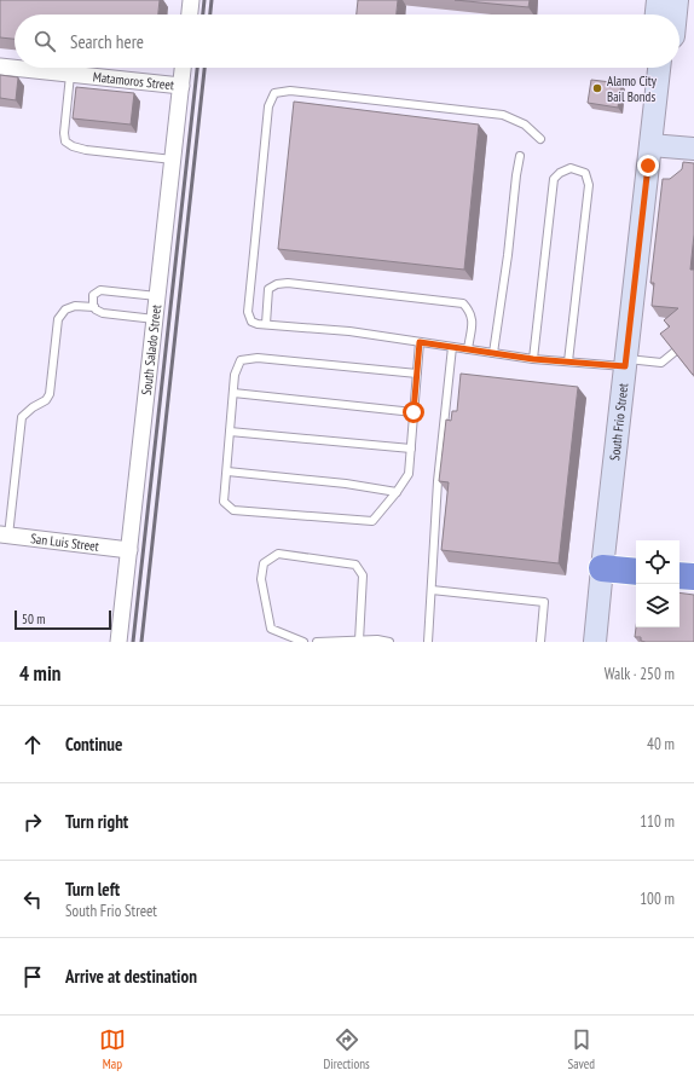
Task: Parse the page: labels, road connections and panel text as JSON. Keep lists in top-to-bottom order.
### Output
{
  "streets": {
    "main road": ["South Frio Street"],
    "street": ["Matamoros Street", "South Salado Street", "San Luis Street"]
  },
  "crossings": [
    ["Matamoros Street", "South Salado Street"],
    ["South Salado Street", "San Luis Street"]
  ],
  "places": ["Alamo City Bail Bonds"],
  "scale_bar": "50 m",
  "page": {
    "search": "Search here",
    "scale": "50 m",
    "heading": ["4 min", "Walk · 250 m"],
    "list": [
      ["Continue", "40 m"],
      ["Turn right", "110 m"],
      ["Turn left", "South Frio Street", "100 m"],
      "Arrive at destination"
    ],
    "nav": ["Map", "Directions", "Saved"]
  }
}
